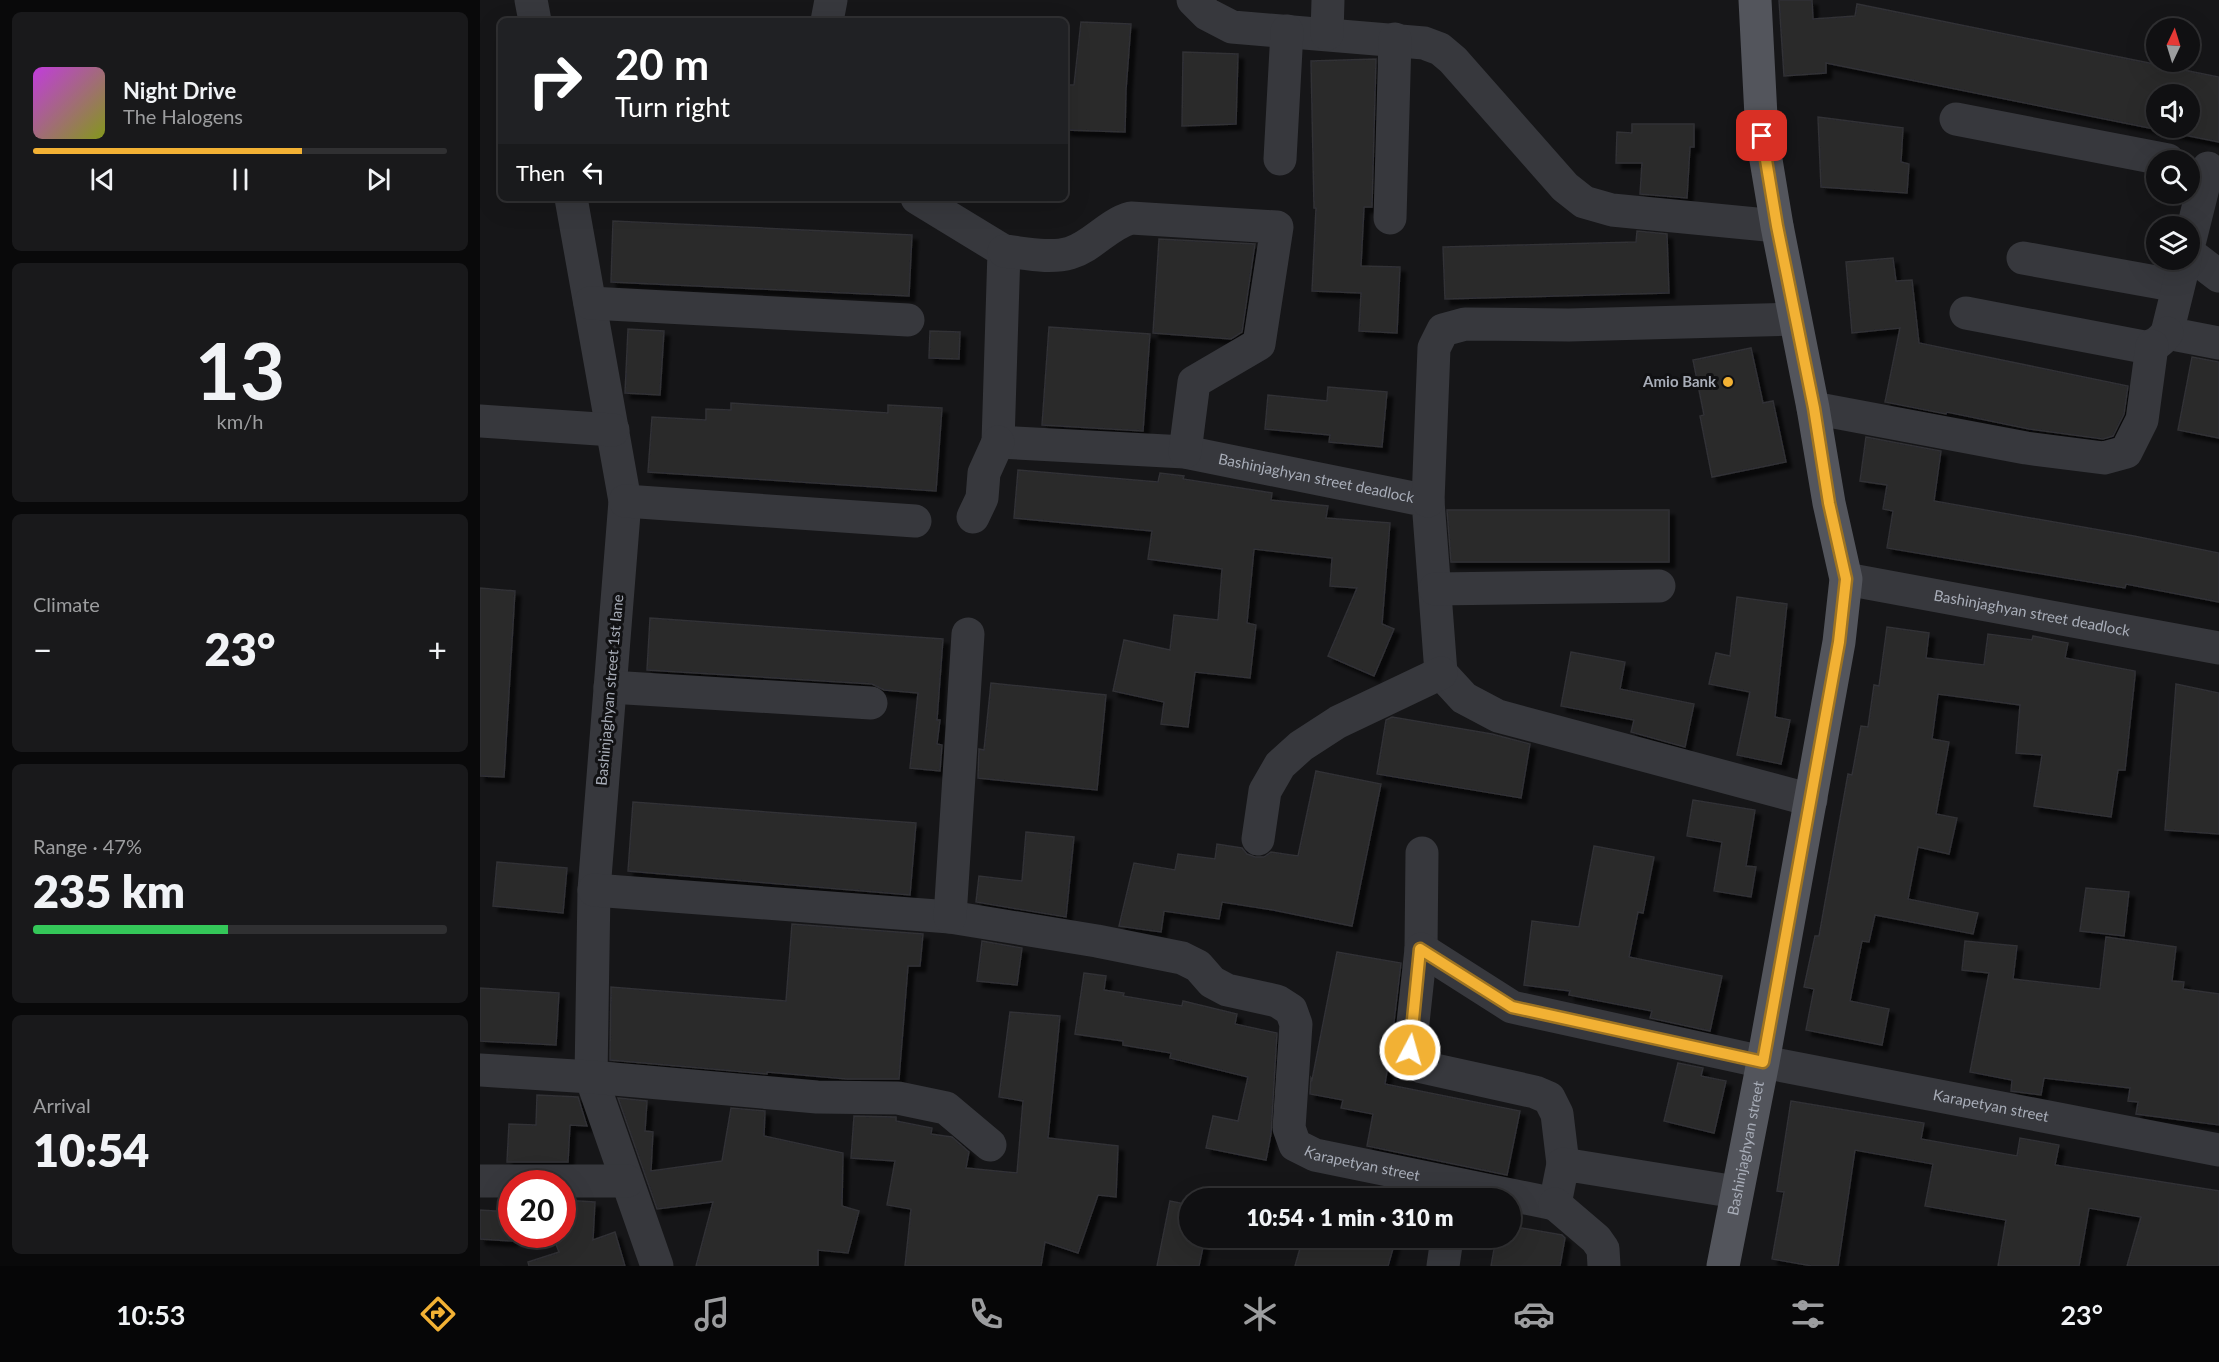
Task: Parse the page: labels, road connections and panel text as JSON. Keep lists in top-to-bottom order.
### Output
{
  "streets": {
    "main road": ["Bashinjaghyan street"],
    "street": ["Bashinjaghyan street deadlock", "Bashinjaghyan street 1st lane", "Karapetyan street"]
  },
  "crossings": [
    ["Bashinjaghyan street deadlock", "Bashinjaghyan street"],
    ["Bashinjaghyan street 1st lane", "Karapetyan street"],
    ["Karapetyan street", "Bashinjaghyan street"]
  ],
  "places": ["Amio Bank"],
  "north": "top",
  "page": {
    "turn": ["20 m", "Turn right"],
    "song": ["Night Drive", "The Halogens"],
    "then": "Then",
    "tile": [
      ["13", "km/h"],
      "Climate",
      ["Range · 47%", "235 km"],
      ["Arrival", "10:54"]
    ],
    "heat": ["−", "23°", "+"],
    "limit": "20",
    "trip": "10:54 · 1 min · 310 m",
    "tabs": ["10:53", "23°"]
  }
}
